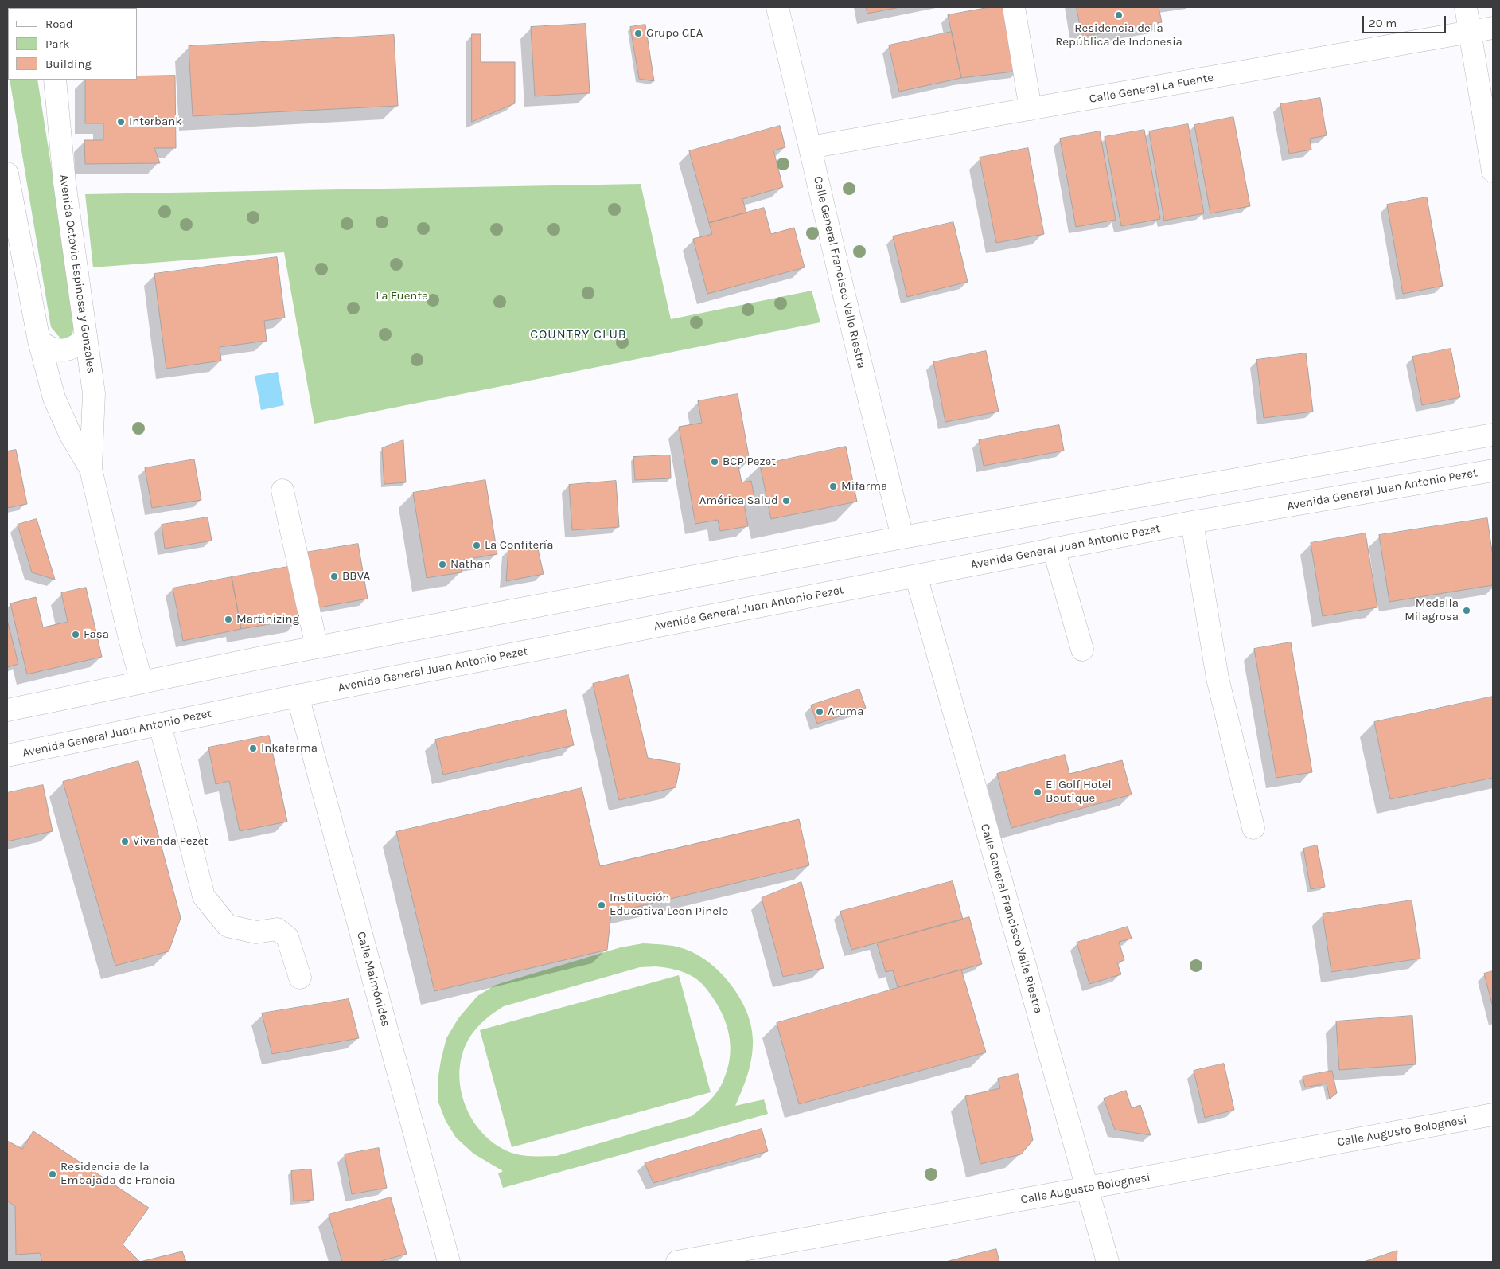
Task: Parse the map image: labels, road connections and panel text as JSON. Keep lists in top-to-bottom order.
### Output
{
  "streets": {
    "street": [
      "Calle General La Fuente",
      "Calle General Francisco Valle Riestra",
      "Avenida Octavio Espinosa y Gonzales",
      "Avenida General Juan Antonio Pezet",
      "Calle Maimónides",
      "Calle Augusto Bolognesi"
    ]
  },
  "crossings": [
    ["Calle General La Fuente", "Calle General Francisco Valle Riestra"],
    ["Calle General Francisco Valle Riestra", "Avenida General Juan Antonio Pezet"],
    ["Calle General Francisco Valle Riestra", "Calle Augusto Bolognesi"],
    ["Avenida General Juan Antonio Pezet", "Calle Maimónides"]
  ],
  "districts": ["COUNTRY CLUB"],
  "parks": ["La Fuente"],
  "places": [
    "Residencia de la República de Indonesia",
    "Grupo GEA",
    "Interbank",
    "BCP Pezet",
    "Mifarma",
    "América Salud",
    "La Confitería",
    "Nathan",
    "BBVA",
    "Medalla Milagrosa",
    "Martinizing",
    "Fasa",
    "Aruma",
    "Inkafarma",
    "El Golf Hotel Boutique",
    "Vivanda Pezet",
    "Institución Educativa Leon Pinelo",
    "Residencia de la Embajada de Francia"
  ],
  "legend": ["Road", "Park", "Building"],
  "scale_bar": "20 m"
}
